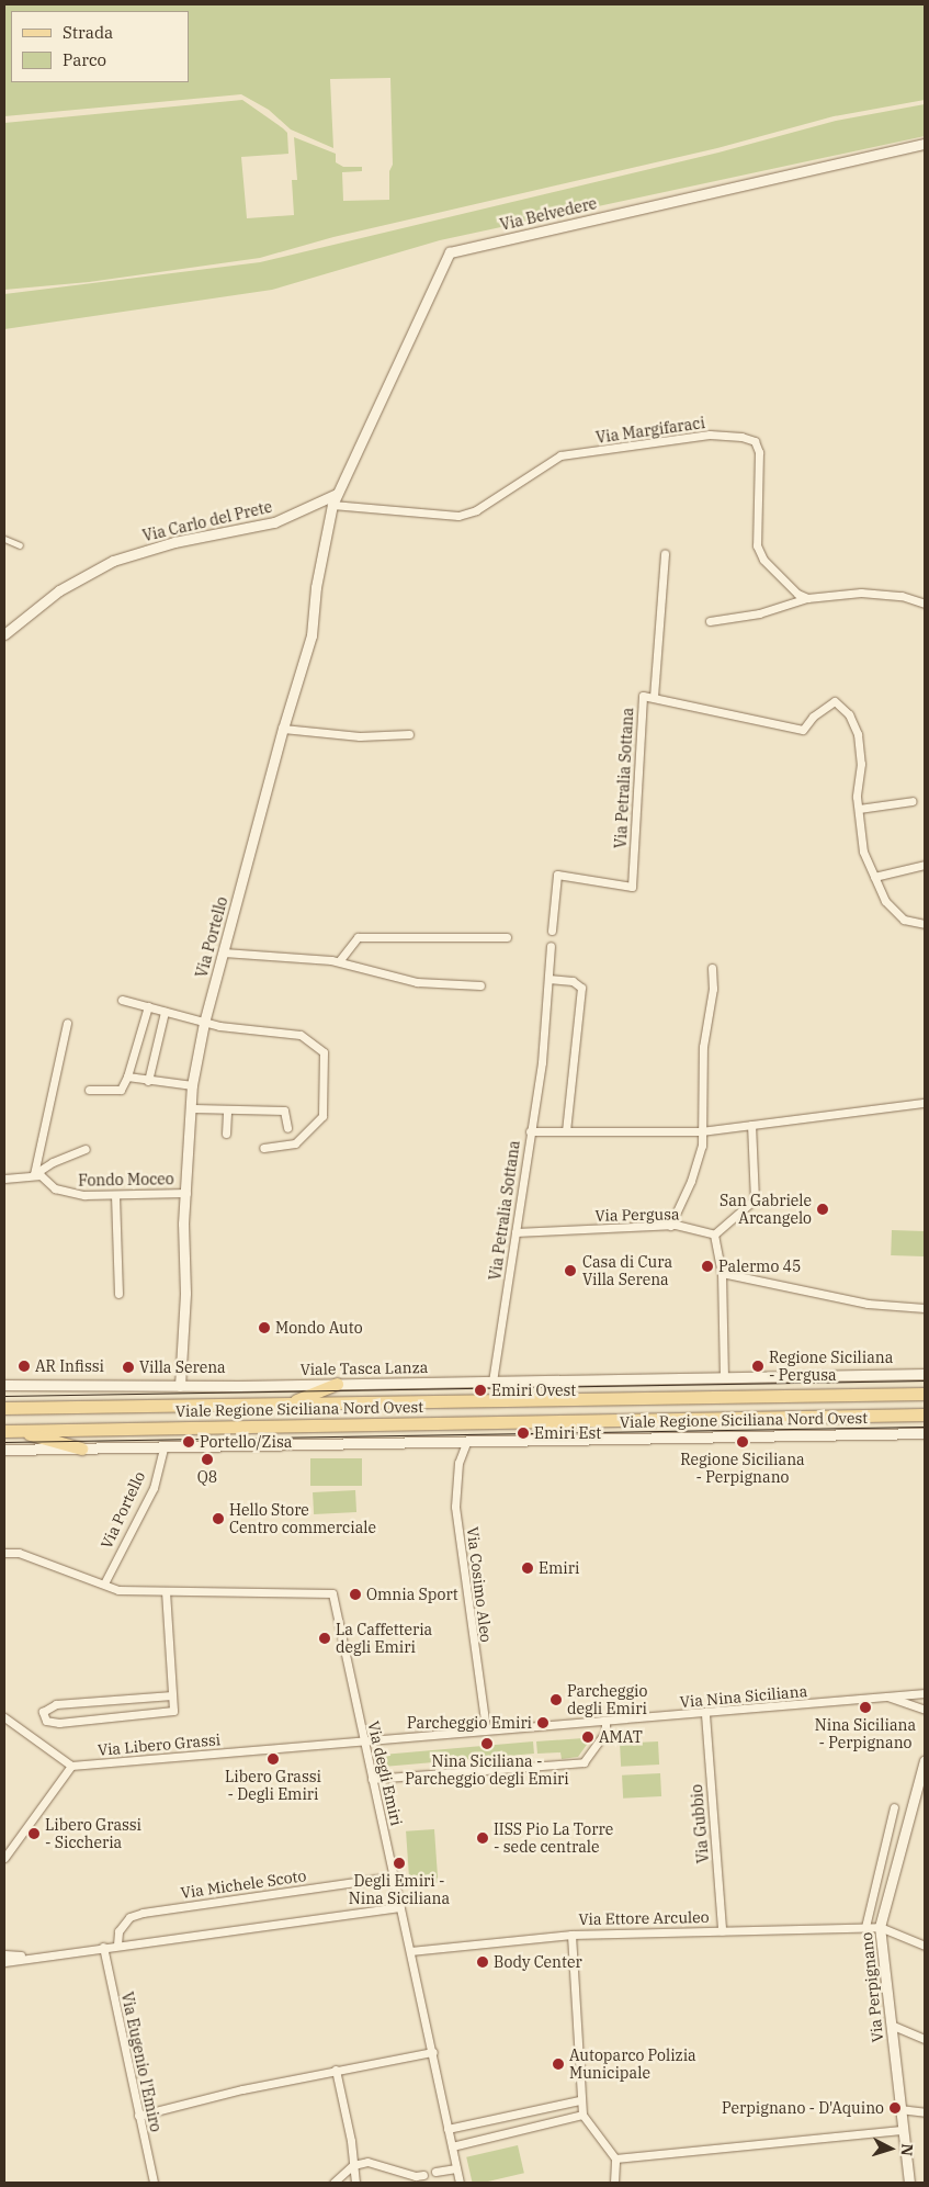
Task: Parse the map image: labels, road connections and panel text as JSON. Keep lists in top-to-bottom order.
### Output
{
  "streets": {
    "main road": ["Viale Regione Siciliana Nord Ovest"],
    "street": [
      "Via Belvedere",
      "Via Margifaraci",
      "Via Carlo del Prete",
      "Via Petralia Sottana",
      "Via Portello",
      "Fondo Moceo",
      "Via Pergusa",
      "Viale Tasca Lanza",
      "Via Cosimo Aleo",
      "Via Nina Siciliana",
      "Via Libero Grassi",
      "Via degli Emiri",
      "Via Gubbio",
      "Via Michele Scoto",
      "Via Ettore Arculeo",
      "Via Perpignano",
      "Via Eugenio l'Emiro"
    ]
  },
  "crossings": [
    ["Via Belvedere", "Via Margifaraci"],
    ["Via Belvedere", "Via Carlo del Prete"],
    ["Via Belvedere", "Via Portello"],
    ["Via Margifaraci", "Via Portello"],
    ["Via Petralia Sottana", "Via Pergusa"],
    ["Via Petralia Sottana", "Viale Tasca Lanza"],
    ["Via Portello", "Fondo Moceo"],
    ["Via Portello", "Viale Tasca Lanza"],
    ["Via Portello", "Viale Regione Siciliana Nord Ovest"],
    ["Via Portello", "Via degli Emiri"],
    ["Viale Regione Siciliana Nord Ovest", "Via Cosimo Aleo"],
    ["Via Cosimo Aleo", "Via Nina Siciliana"],
    ["Via Nina Siciliana", "Via Libero Grassi"],
    ["Via Nina Siciliana", "Via degli Emiri"],
    ["Via Nina Siciliana", "Via Gubbio"],
    ["Via Libero Grassi", "Via degli Emiri"],
    ["Via degli Emiri", "Via Michele Scoto"],
    ["Via degli Emiri", "Via Ettore Arculeo"],
    ["Via Gubbio", "Via Ettore Arculeo"],
    ["Via Ettore Arculeo", "Via Perpignano"]
  ],
  "places": [
    "San Gabriele Arcangelo",
    "Palermo 45",
    "Casa di Cura Villa Serena",
    "Mondo Auto",
    "AR Infissi",
    "Regione Siciliana - Pergusa",
    "Villa Serena",
    "Emiri Ovest",
    "Emiri Est",
    "Portello/Zisa",
    "Regione Siciliana - Perpignano",
    "Q8",
    "Hello Store Centro commerciale",
    "Emiri",
    "Omnia Sport",
    "La Caffetteria degli Emiri",
    "Parcheggio degli Emiri",
    "Nina Siciliana - Perpignano",
    "Parcheggio Emiri",
    "AMAT",
    "Nina Siciliana - Parcheggio degli Emiri",
    "Libero Grassi - Degli Emiri",
    "Libero Grassi - Siccheria",
    "IISS Pio La Torre - sede centrale",
    "Degli Emiri - Nina Siciliana",
    "Body Center",
    "Autoparco Polizia Municipale",
    "Perpignano - D'Aquino"
  ],
  "legend": ["Strada", "Parco"],
  "north": "right"
}
